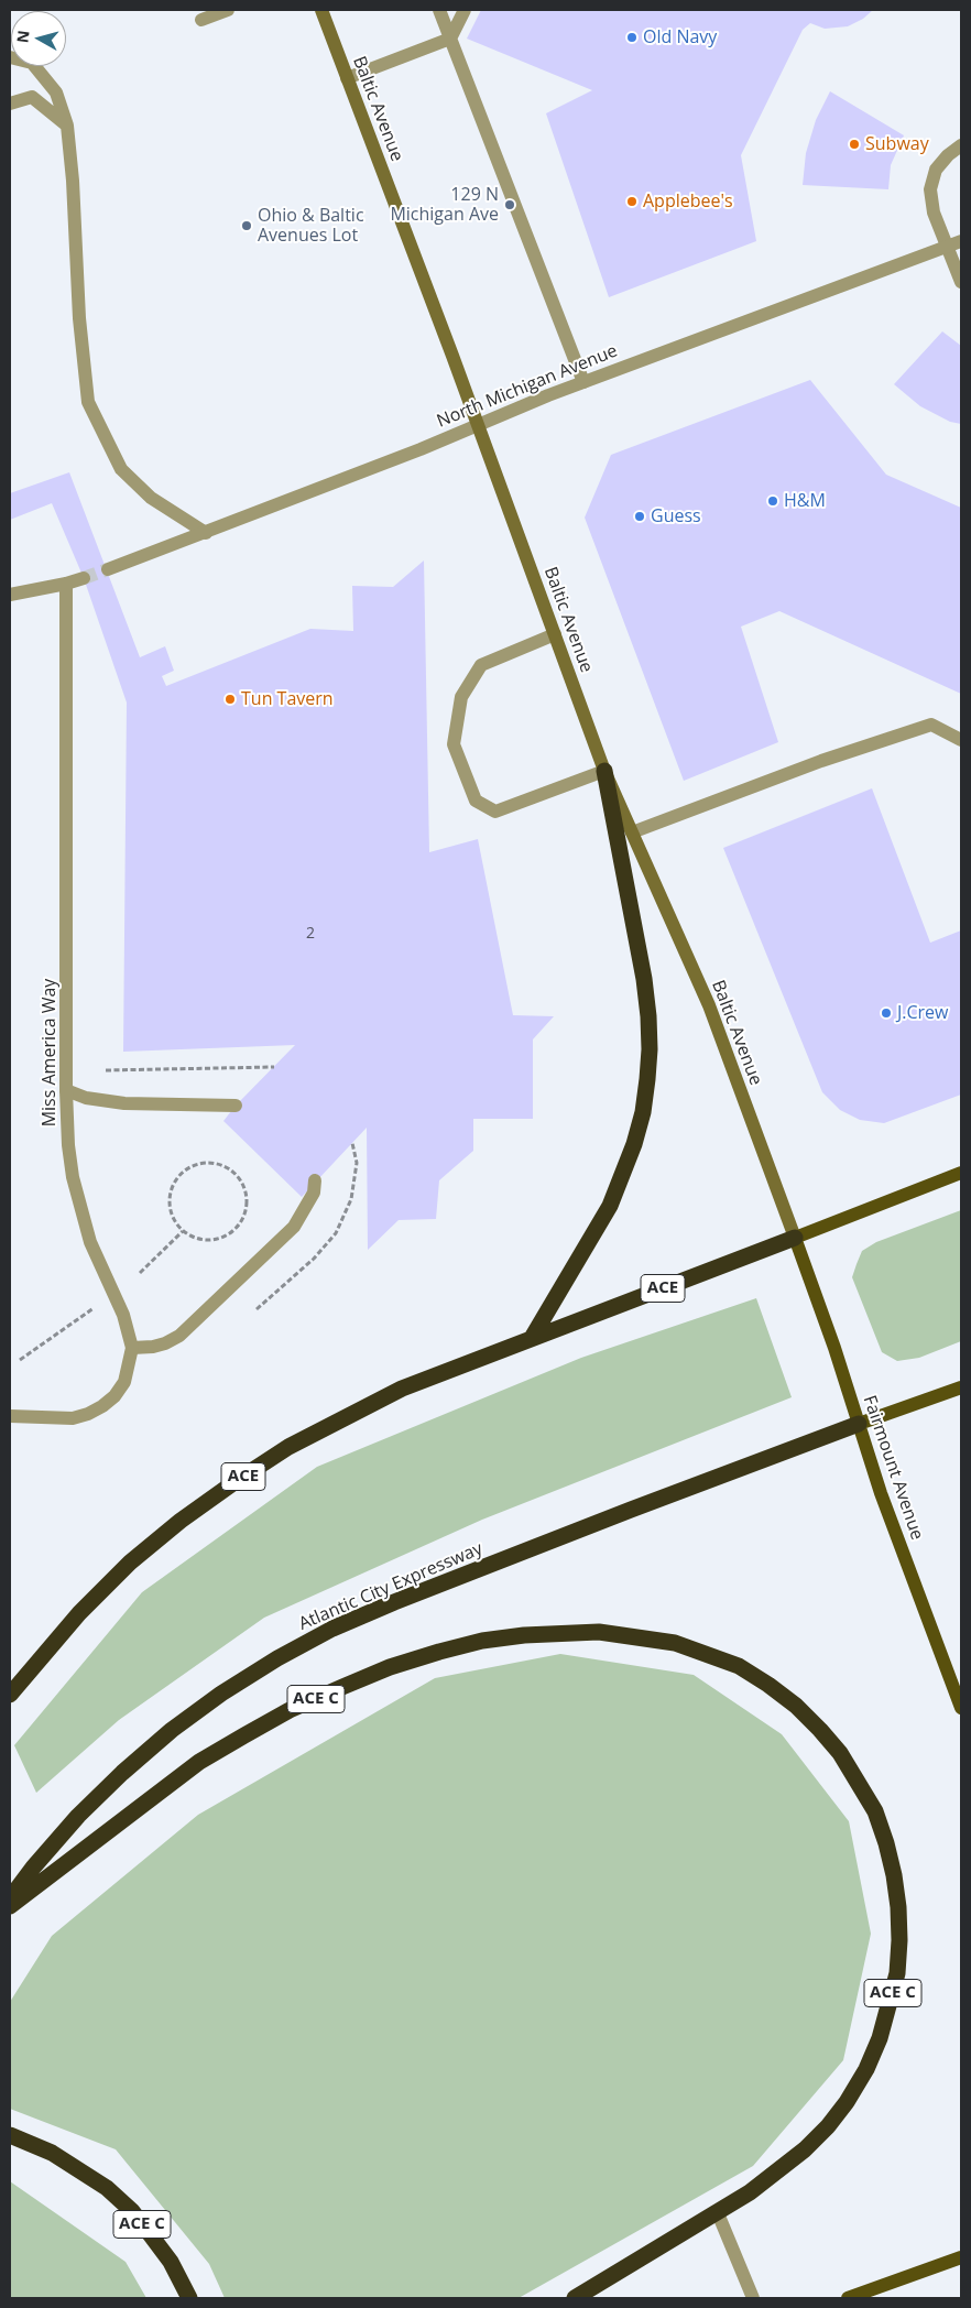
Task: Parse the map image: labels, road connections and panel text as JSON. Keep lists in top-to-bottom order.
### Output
{
  "streets": {
    "highway": ["ACE", "Atlantic City Expressway", "ACE C"],
    "main road": ["Fairmount Avenue"],
    "street": ["Baltic Avenue", "North Michigan Avenue", "Miss America Way"]
  },
  "crossings": [
    ["Baltic Avenue", "North Michigan Avenue"],
    ["Baltic Avenue", "ACE"],
    ["Baltic Avenue", "Fairmount Avenue"],
    ["ACE", "Fairmount Avenue"],
    ["Fairmount Avenue", "Atlantic City Expressway"]
  ],
  "places": [
    "Old Navy",
    "Subway",
    "Applebee's",
    "129 N Michigan Ave",
    "Ohio & Baltic Avenues Lot",
    "H&M",
    "Guess",
    "Tun Tavern",
    "J.Crew"
  ],
  "house_numbers": ["2"],
  "north": "left"
}
